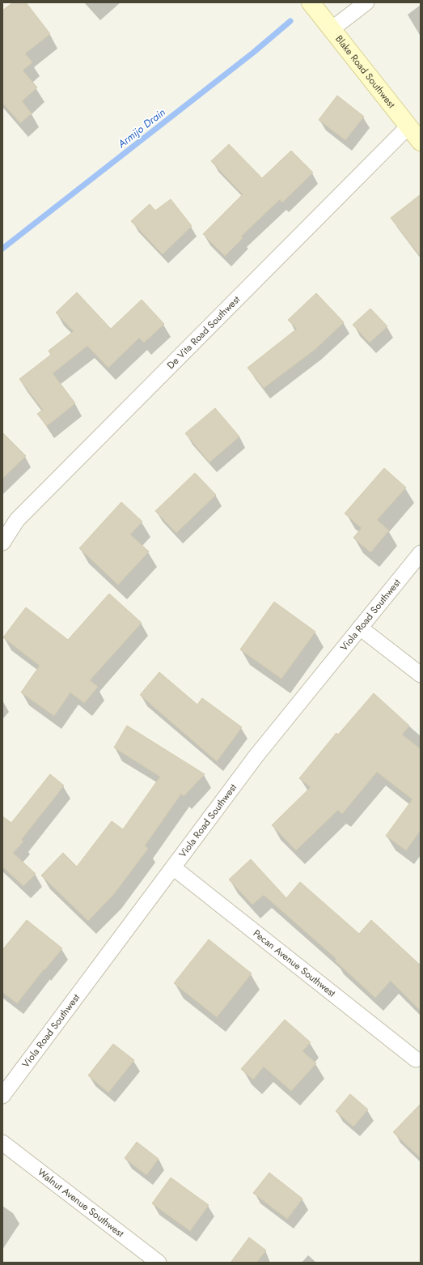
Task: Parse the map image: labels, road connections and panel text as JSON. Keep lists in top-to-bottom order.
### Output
{
  "streets": {
    "street": [
      "Blake Road Southwest",
      "De Vita Road Southwest",
      "Viola Road Southwest",
      "Pecan Avenue Southwest",
      "Walnut Avenue Southwest"
    ]
  },
  "crossings": [
    ["Blake Road Southwest", "De Vita Road Southwest"],
    ["Viola Road Southwest", "Pecan Avenue Southwest"]
  ],
  "water": ["Armijo Drain"]
}
